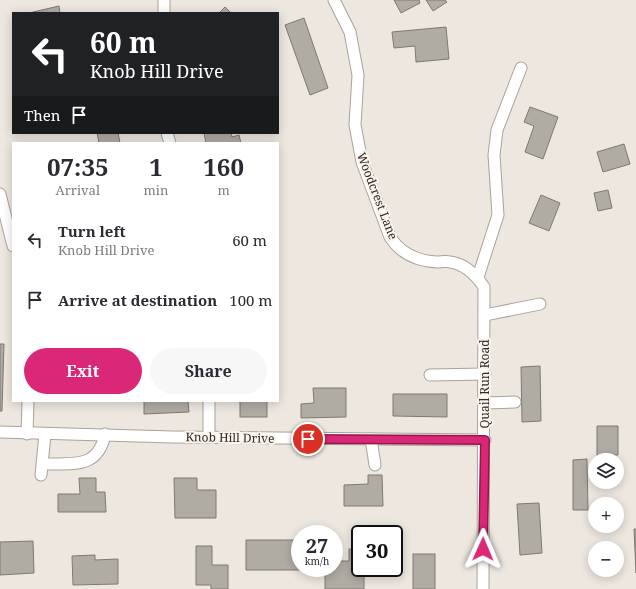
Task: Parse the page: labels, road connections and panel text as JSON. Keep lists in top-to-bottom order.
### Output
{
  "streets": {
    "street": ["Woodcrest Lane", "Quail Run Road", "Knob Hill Drive"]
  },
  "crossings": [
    ["Woodcrest Lane", "Quail Run Road"],
    ["Quail Run Road", "Knob Hill Drive"]
  ],
  "page": {
    "turn": ["60 m", "Knob Hill Drive"],
    "then": "Then",
    "eta": [
      "07:35",
      "Arrival",
      "1",
      "min",
      "160",
      "m"
    ],
    "list": [
      {
        "name": "Turn left",
        "note": "Knob Hill Drive",
        "value": "60 m"
      },
      {
        "name": "Arrive at destination",
        "value": "100 m"
      }
    ],
    "buttons": ["Exit", "Share"],
    "map_buttons": ["+", "−"],
    "speed": "27 km/h",
    "limit": "30"
  }
}
